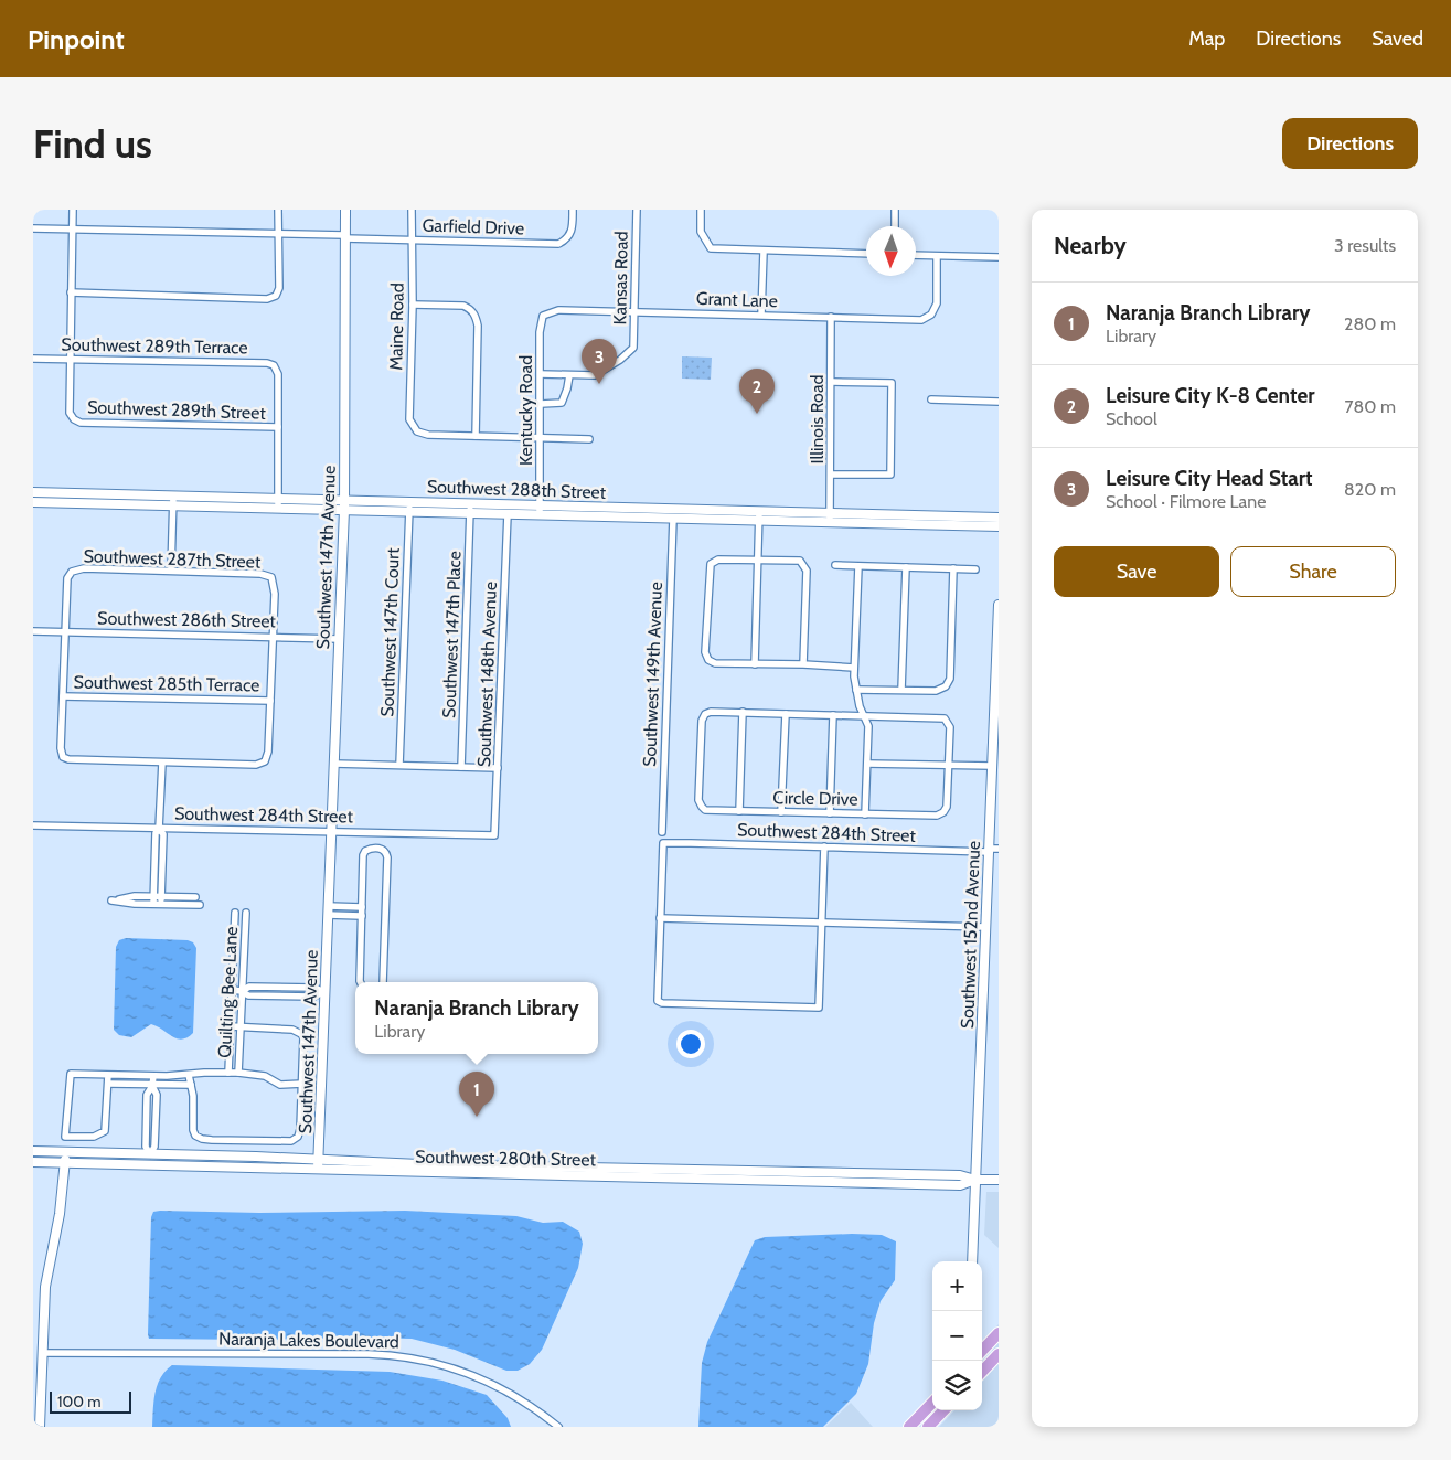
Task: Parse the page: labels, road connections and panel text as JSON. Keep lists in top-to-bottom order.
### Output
{
  "streets": {
    "street": [
      "Garfield Drive",
      "Kansas Road",
      "Grant Lane",
      "Maine Road",
      "Southwest 289th Terrace",
      "Southwest 289th Street",
      "Kentucky Road",
      "Illinois Road",
      "Southwest 288th Street",
      "Southwest 147th Avenue",
      "Southwest 287th Street",
      "Southwest 286th Street",
      "Southwest 147th Court",
      "Southwest 147th Place",
      "Southwest 148th Avenue",
      "Southwest 149th Avenue",
      "Southwest 285th Terrace",
      "Circle Drive",
      "Southwest 284th Street",
      "Southwest 152nd Avenue",
      "Quilting Bee Lane",
      "Southwest 280th Street",
      "Naranja Lakes Boulevard"
    ]
  },
  "crossings": [
    ["Garfield Drive", "Maine Road"],
    ["Garfield Drive", "Southwest 147th Avenue"],
    ["Kansas Road", "Grant Lane"],
    ["Grant Lane", "Kentucky Road"],
    ["Grant Lane", "Illinois Road"],
    ["Southwest 289th Terrace", "Southwest 289th Street"],
    ["Kentucky Road", "Southwest 288th Street"],
    ["Illinois Road", "Southwest 288th Street"],
    ["Southwest 288th Street", "Southwest 147th Avenue"],
    ["Southwest 288th Street", "Southwest 147th Court"],
    ["Southwest 288th Street", "Southwest 147th Place"],
    ["Southwest 288th Street", "Southwest 148th Avenue"],
    ["Southwest 288th Street", "Southwest 149th Avenue"],
    ["Southwest 147th Avenue", "Southwest 286th Street"],
    ["Southwest 147th Avenue", "Southwest 284th Street"],
    ["Southwest 147th Avenue", "Southwest 280th Street"],
    ["Southwest 287th Street", "Southwest 286th Street"],
    ["Southwest 148th Avenue", "Southwest 284th Street"],
    ["Southwest 284th Street", "Southwest 152nd Avenue"],
    ["Southwest 152nd Avenue", "Southwest 280th Street"]
  ],
  "scale_bar": "100 m",
  "north": "bottom",
  "page": {
    "header": "Pinpoint",
    "nav": ["Map", "Directions", "Saved"],
    "buttons": [
      "Directions",
      ["Save", "Share"]
    ],
    "title": "Find us",
    "heading": ["Nearby", "3 results"],
    "list": [
      {
        "mark": "1",
        "name": "Naranja Branch Library",
        "note": "Library",
        "value": "280 m"
      },
      {
        "mark": "2",
        "name": "Leisure City K-8 Center",
        "note": "School",
        "value": "780 m"
      },
      {
        "mark": "3",
        "name": "Leisure City Head Start",
        "note": "School · Filmore Lane",
        "value": "820 m"
      }
    ],
    "pins": ["3", "2", "1"],
    "popup": ["Naranja Branch Library", "Library"],
    "map_buttons": ["+", "−"],
    "scale": "100 m"
  }
}
